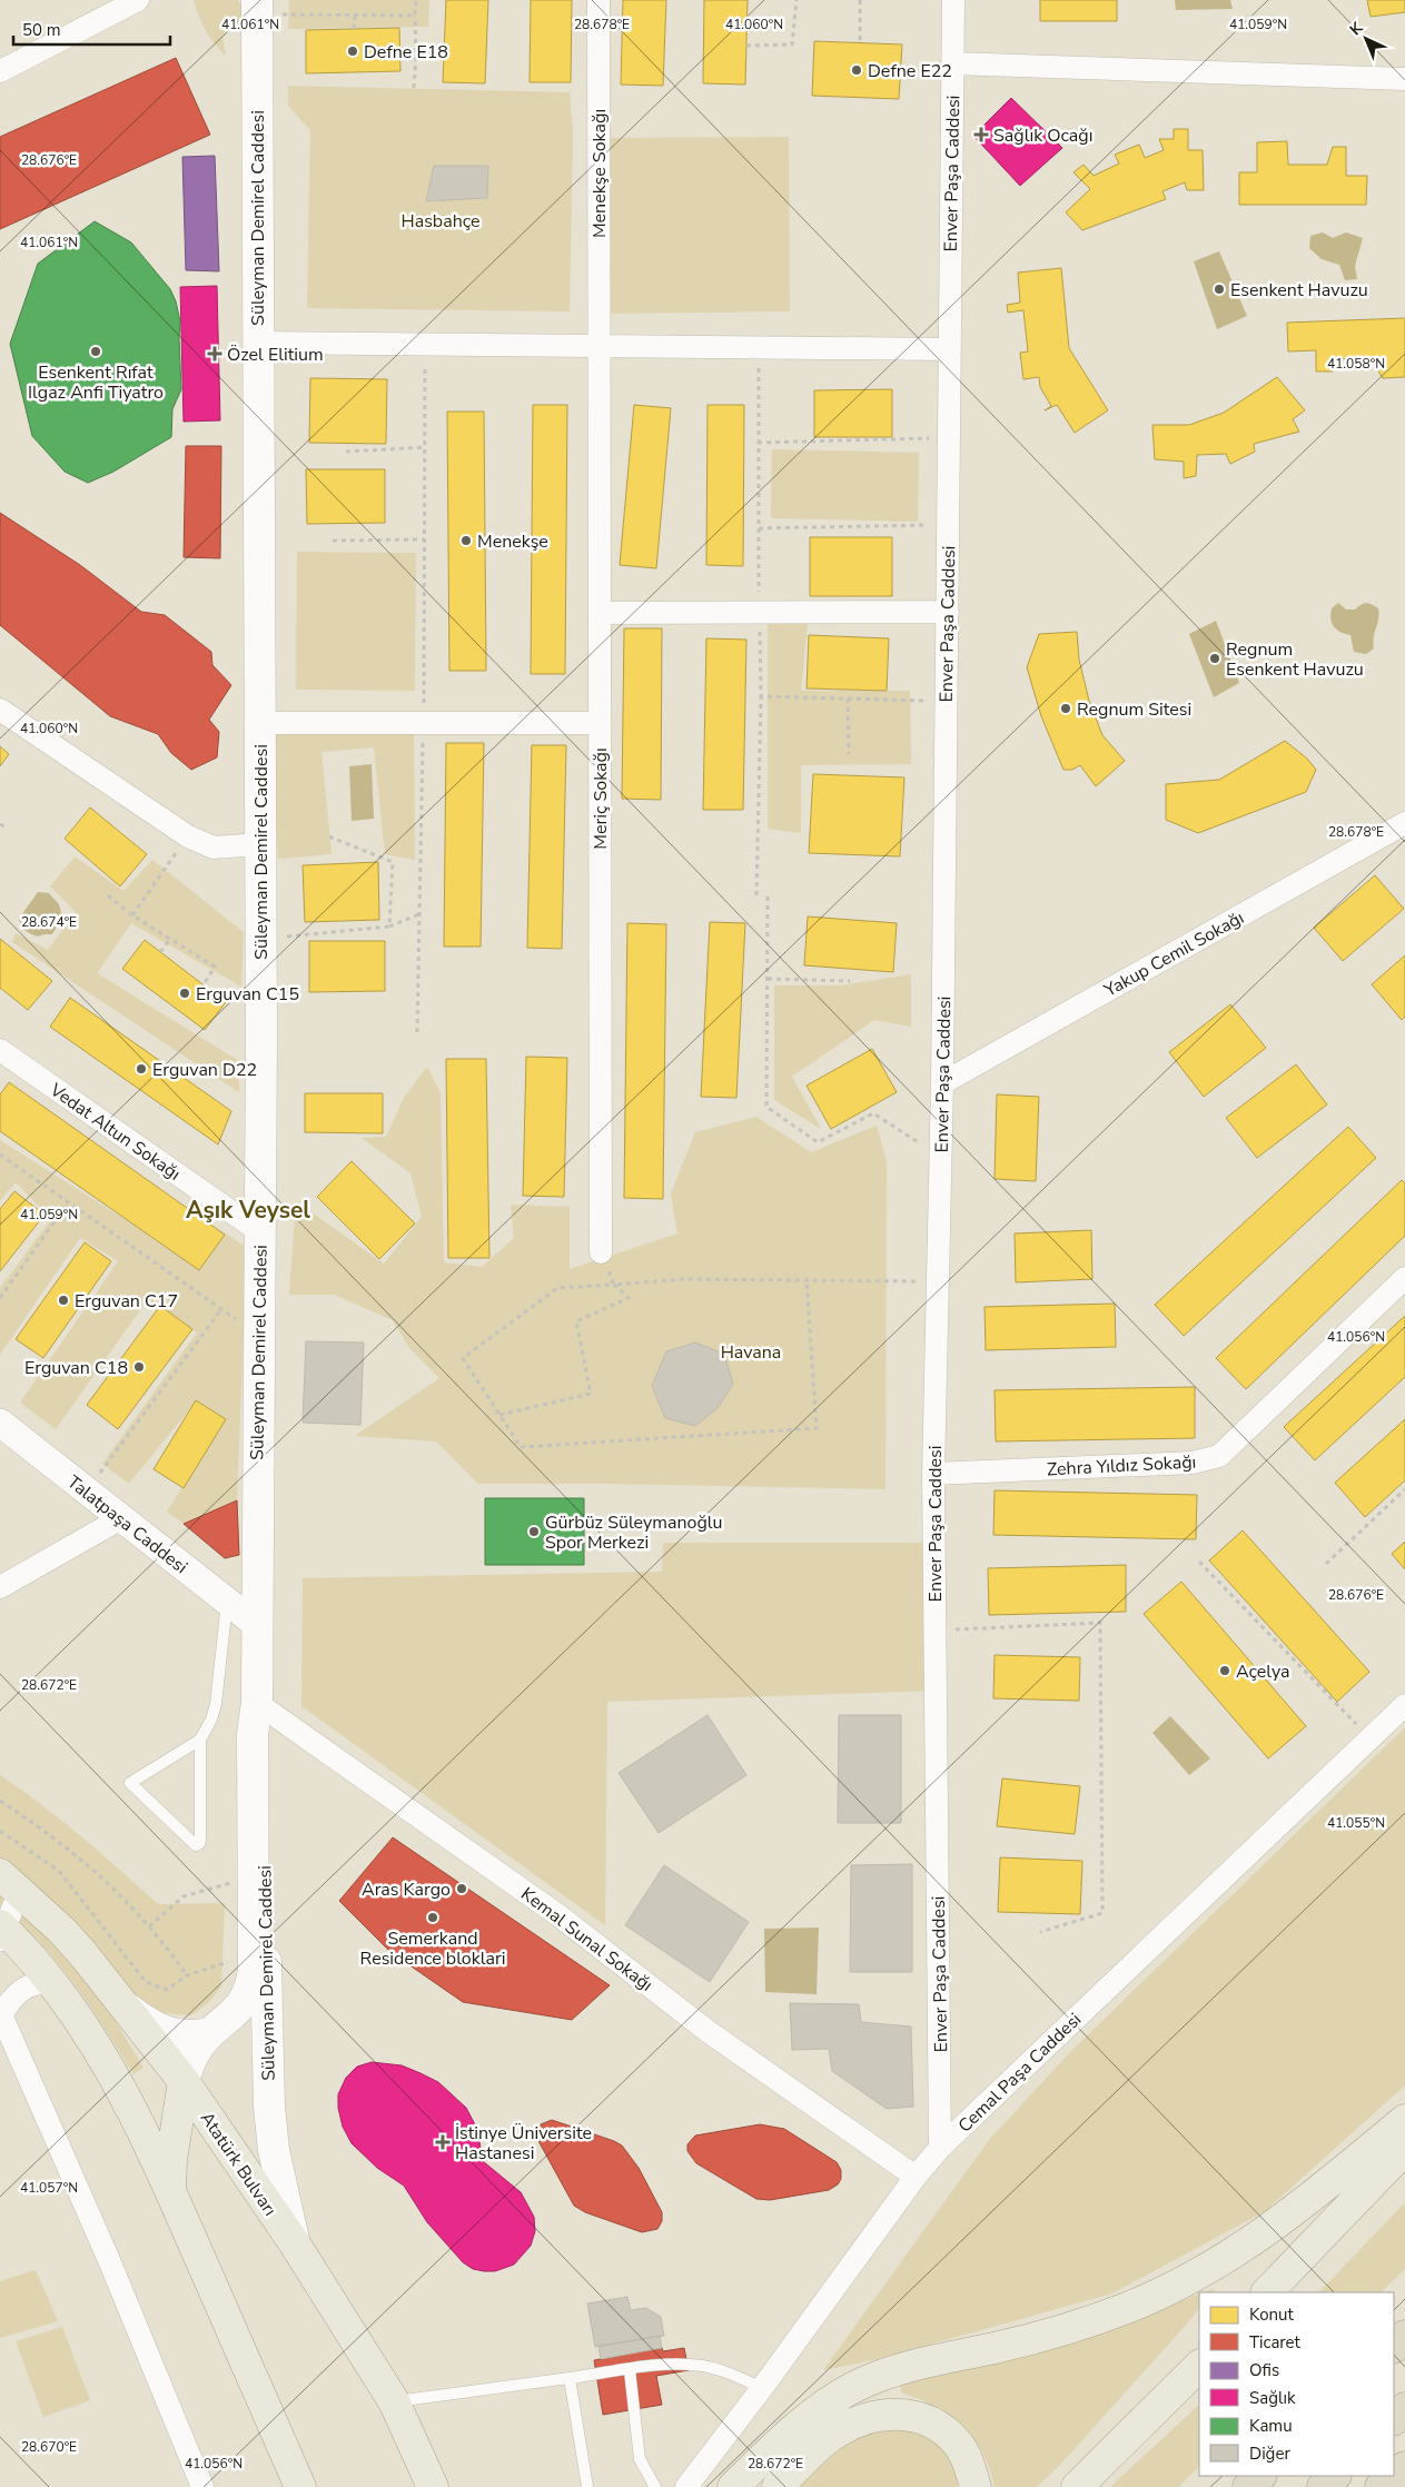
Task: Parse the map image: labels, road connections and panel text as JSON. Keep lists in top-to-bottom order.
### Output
{
  "streets": {
    "main road": ["Süleyman Demirel Caddesi", "Atatürk Bulvarı"],
    "street": [
      "Menekşe Sokağı",
      "Enver Paşa Caddesi",
      "Meriç Sokağı",
      "Yakup Cemil Sokağı",
      "Vedat Altun Sokağı",
      "Zehra Yıldız Sokağı",
      "Talatpaşa Caddesi",
      "Kemal Sunal Sokağı",
      "Cemal Paşa Caddesi"
    ]
  },
  "crossings": [
    ["Menekşe Sokağı", "Meriç Sokağı"],
    ["Enver Paşa Caddesi", "Yakup Cemil Sokağı"],
    ["Enver Paşa Caddesi", "Zehra Yıldız Sokağı"],
    ["Enver Paşa Caddesi", "Cemal Paşa Caddesi"],
    ["Süleyman Demirel Caddesi", "Vedat Altun Sokağı"],
    ["Süleyman Demirel Caddesi", "Talatpaşa Caddesi"],
    ["Süleyman Demirel Caddesi", "Kemal Sunal Sokağı"],
    ["Süleyman Demirel Caddesi", "Atatürk Bulvarı"],
    ["Kemal Sunal Sokağı", "Cemal Paşa Caddesi"]
  ],
  "districts": ["Aşık Veysel"],
  "parks": ["Hasbahçe", "Havana"],
  "places": {
    "other": [
      "Defne E18",
      "Defne E22",
      "Esenkent Havuzu",
      "Esenkent Rıfat Ilgaz Anfi Tiyatro",
      "Menekşe",
      "Regnum Esenkent Havuzu",
      "Regnum Sitesi",
      "Erguvan C15",
      "Erguvan D22",
      "Erguvan C17",
      "Erguvan C18",
      "Gürbüz Süleymanoğlu Spor Merkezi",
      "Açelya",
      "Aras Kargo",
      "Semerkand Residence bloklari"
    ],
    "health": ["Sağlık Ocağı", "Özel Elitium", "İstinye Üniversite Hastanesi"]
  },
  "legend": [
    "Konut",
    "Ticaret",
    "Ofis",
    "Sağlık",
    "Kamu",
    "Diğer"
  ],
  "scale_bar": "50 m",
  "north": "top left",
  "coordinates": [
    "41.061°N",
    "41.060°N",
    "41.059°N",
    "28.678°E",
    "28.676°E",
    "41.058°N",
    "28.674°E",
    "41.056°N",
    "28.672°E",
    "41.055°N",
    "41.057°N",
    "28.670°E"
  ]
}
